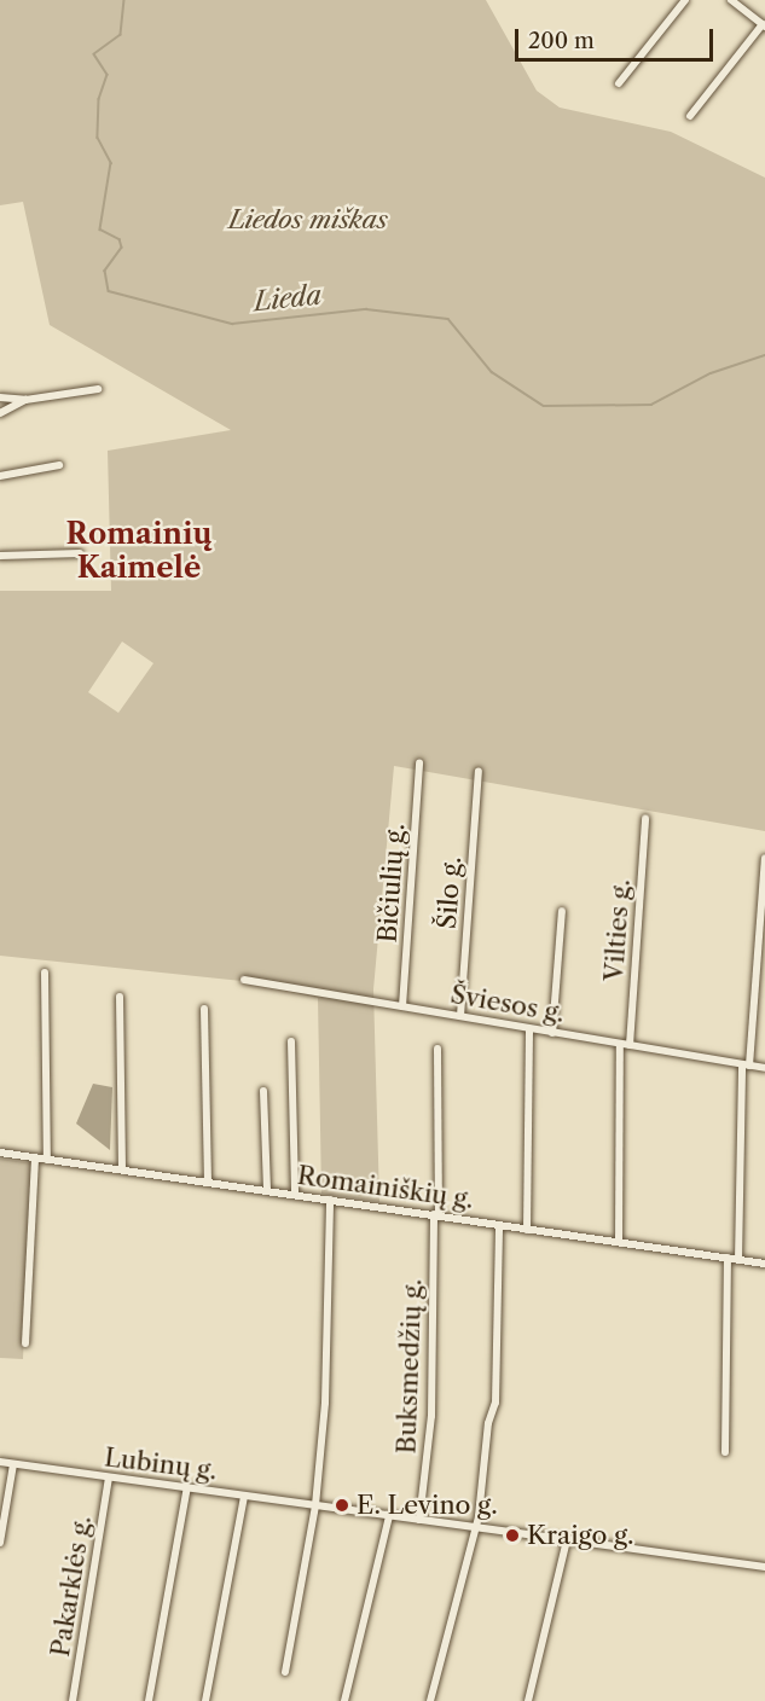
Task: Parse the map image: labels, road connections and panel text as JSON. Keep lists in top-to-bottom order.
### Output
{
  "streets": {
    "street": [
      "Bičiulių g.",
      "Šilo g.",
      "Vilties g.",
      "Šviesos g.",
      "Romainiškių g.",
      "Buksmedžių g.",
      "Lubinų g.",
      "Pakarklės g."
    ]
  },
  "crossings": [
    ["Bičiulių g.", "Šviesos g."],
    ["Šilo g.", "Šviesos g."],
    ["Vilties g.", "Šviesos g."],
    ["Romainiškių g.", "Buksmedžių g."],
    ["Buksmedžių g.", "Lubinų g."],
    ["Lubinų g.", "Pakarklės g."]
  ],
  "districts": ["Romainių Kaimelė"],
  "water": ["Lieda"],
  "parks": ["Liedos miškas"],
  "places": ["E. Levino g.", "Kraigo g."],
  "scale_bar": "200 m"
}
